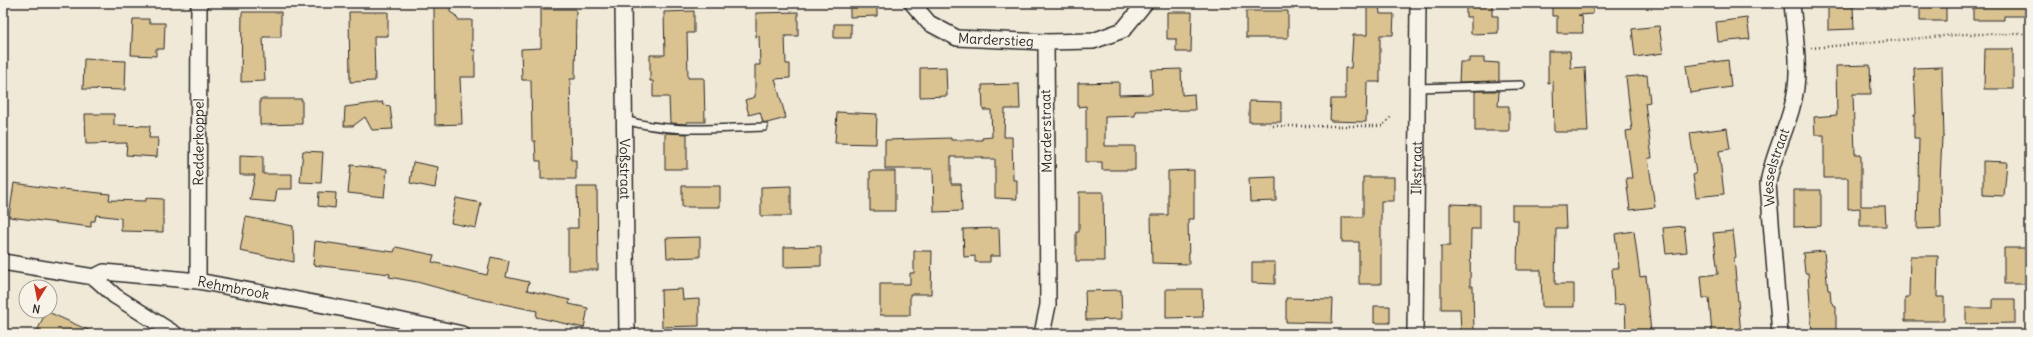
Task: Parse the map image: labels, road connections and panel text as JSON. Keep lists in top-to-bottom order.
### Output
{
  "streets": {
    "street": [
      "Marderstieg",
      "Marderstraat",
      "Redderkoppel",
      "Voßstraat",
      "Ilkstraat",
      "Wesselstraat",
      "Rehmbrook"
    ]
  },
  "crossings": [
    ["Marderstieg", "Marderstraat"],
    ["Redderkoppel", "Rehmbrook"]
  ],
  "north": "bottom"
}
